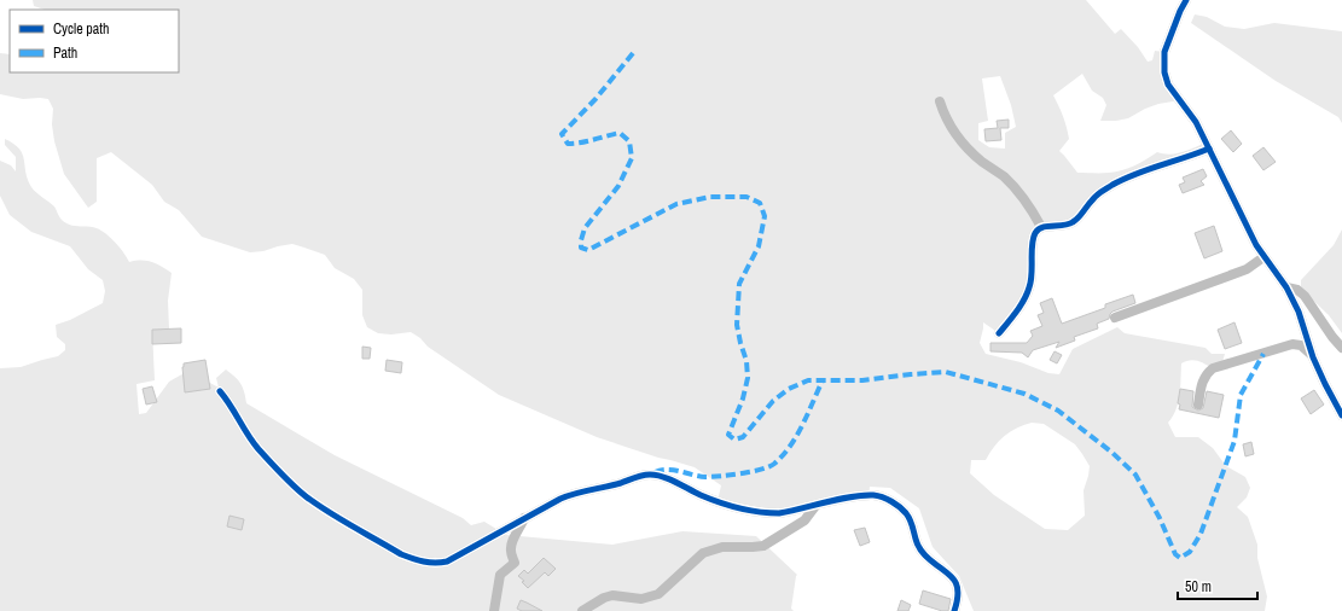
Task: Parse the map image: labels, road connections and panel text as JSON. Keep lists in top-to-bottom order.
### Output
{
  "legend": ["Cycle path", "Path"],
  "scale_bar": "50 m"
}
